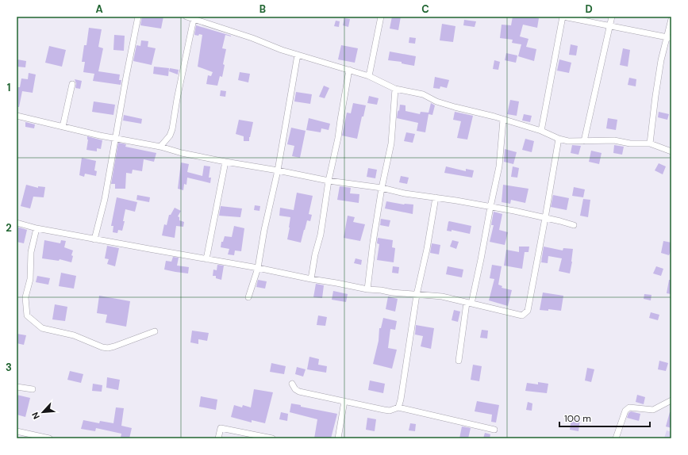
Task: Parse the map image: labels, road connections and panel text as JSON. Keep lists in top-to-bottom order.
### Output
{
  "scale_bar": "100 m",
  "north": "bottom left",
  "grid": {
    "columns": [
      "A",
      "B",
      "C",
      "D"
    ],
    "rows": ["1", "2", "3"]
  }
}
